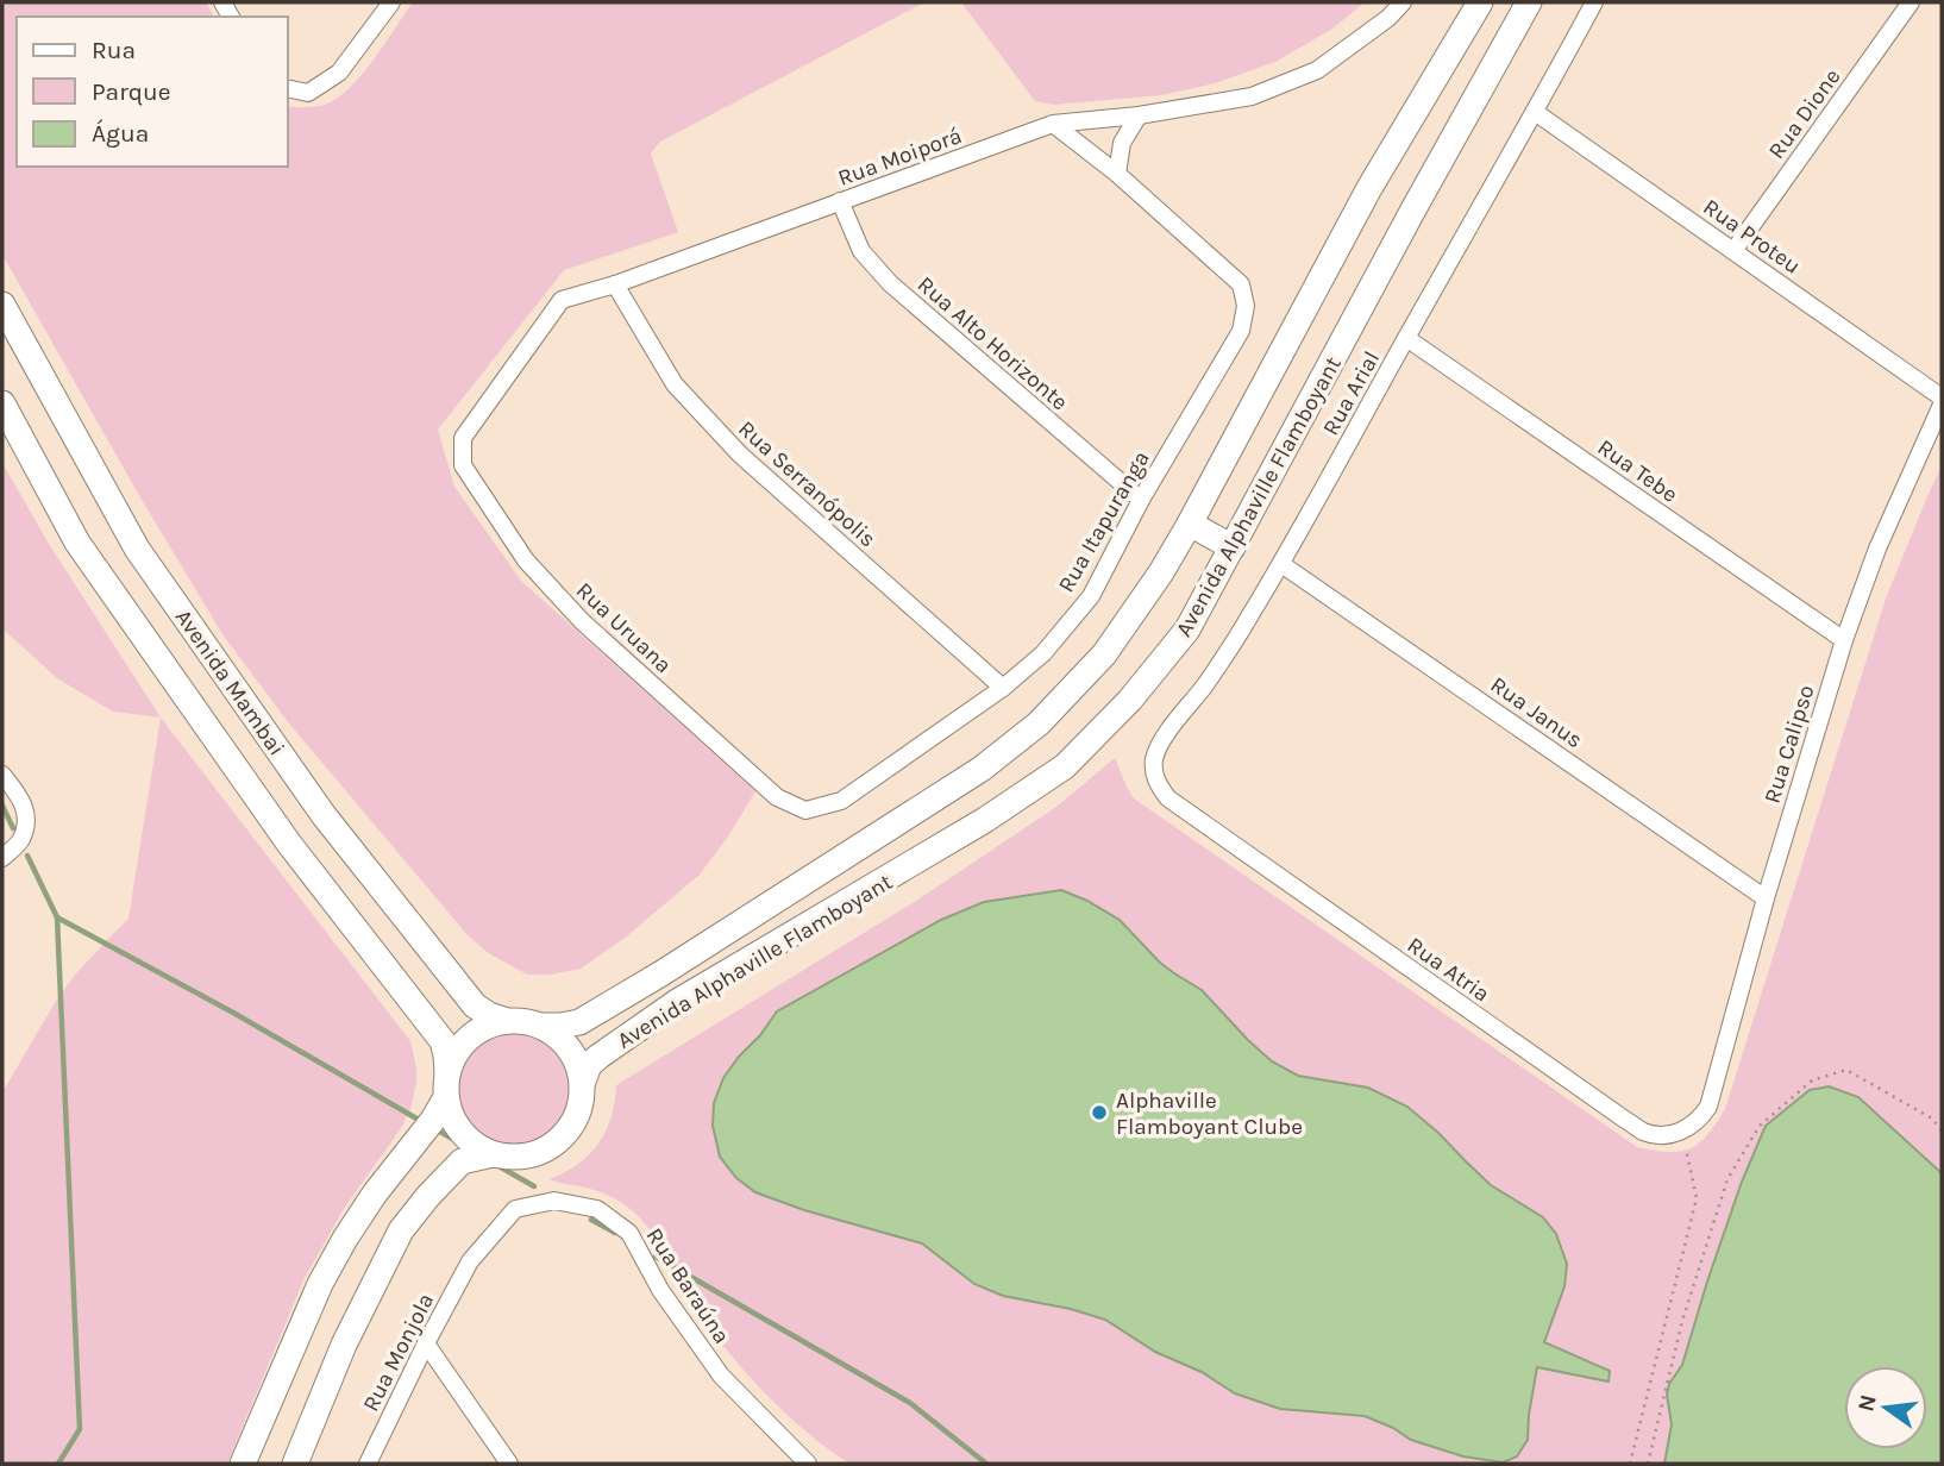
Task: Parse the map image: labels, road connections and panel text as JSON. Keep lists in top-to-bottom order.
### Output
{
  "streets": {
    "street": [
      "Rua Dione",
      "Rua Moiporá",
      "Rua Proteu",
      "Rua Alto Horizonte",
      "Rua Arial",
      "Rua Tebe",
      "Rua Serranópolis",
      "Avenida Alphaville Flamboyant",
      "Rua Itapuranga",
      "Rua Uruana",
      "Avenida Mambai",
      "Rua Janus",
      "Rua Calipso",
      "Rua Atria",
      "Rua Baraúna",
      "Rua Monjola"
    ]
  },
  "crossings": [
    ["Rua Dione", "Rua Proteu"],
    ["Rua Moiporá", "Rua Alto Horizonte"],
    ["Rua Moiporá", "Rua Serranópolis"],
    ["Rua Moiporá", "Rua Uruana"],
    ["Rua Proteu", "Rua Arial"],
    ["Rua Alto Horizonte", "Rua Itapuranga"],
    ["Rua Arial", "Rua Tebe"],
    ["Rua Arial", "Rua Janus"],
    ["Rua Arial", "Rua Atria"],
    ["Rua Tebe", "Rua Calipso"],
    ["Rua Serranópolis", "Rua Itapuranga"],
    ["Avenida Alphaville Flamboyant", "Avenida Mambai"],
    ["Rua Itapuranga", "Rua Uruana"],
    ["Rua Janus", "Rua Calipso"],
    ["Rua Calipso", "Rua Atria"],
    ["Rua Baraúna", "Rua Monjola"]
  ],
  "places": ["Alphaville Flamboyant Clube"],
  "legend": ["Rua", "Parque", "Água"],
  "north": "left"
}
